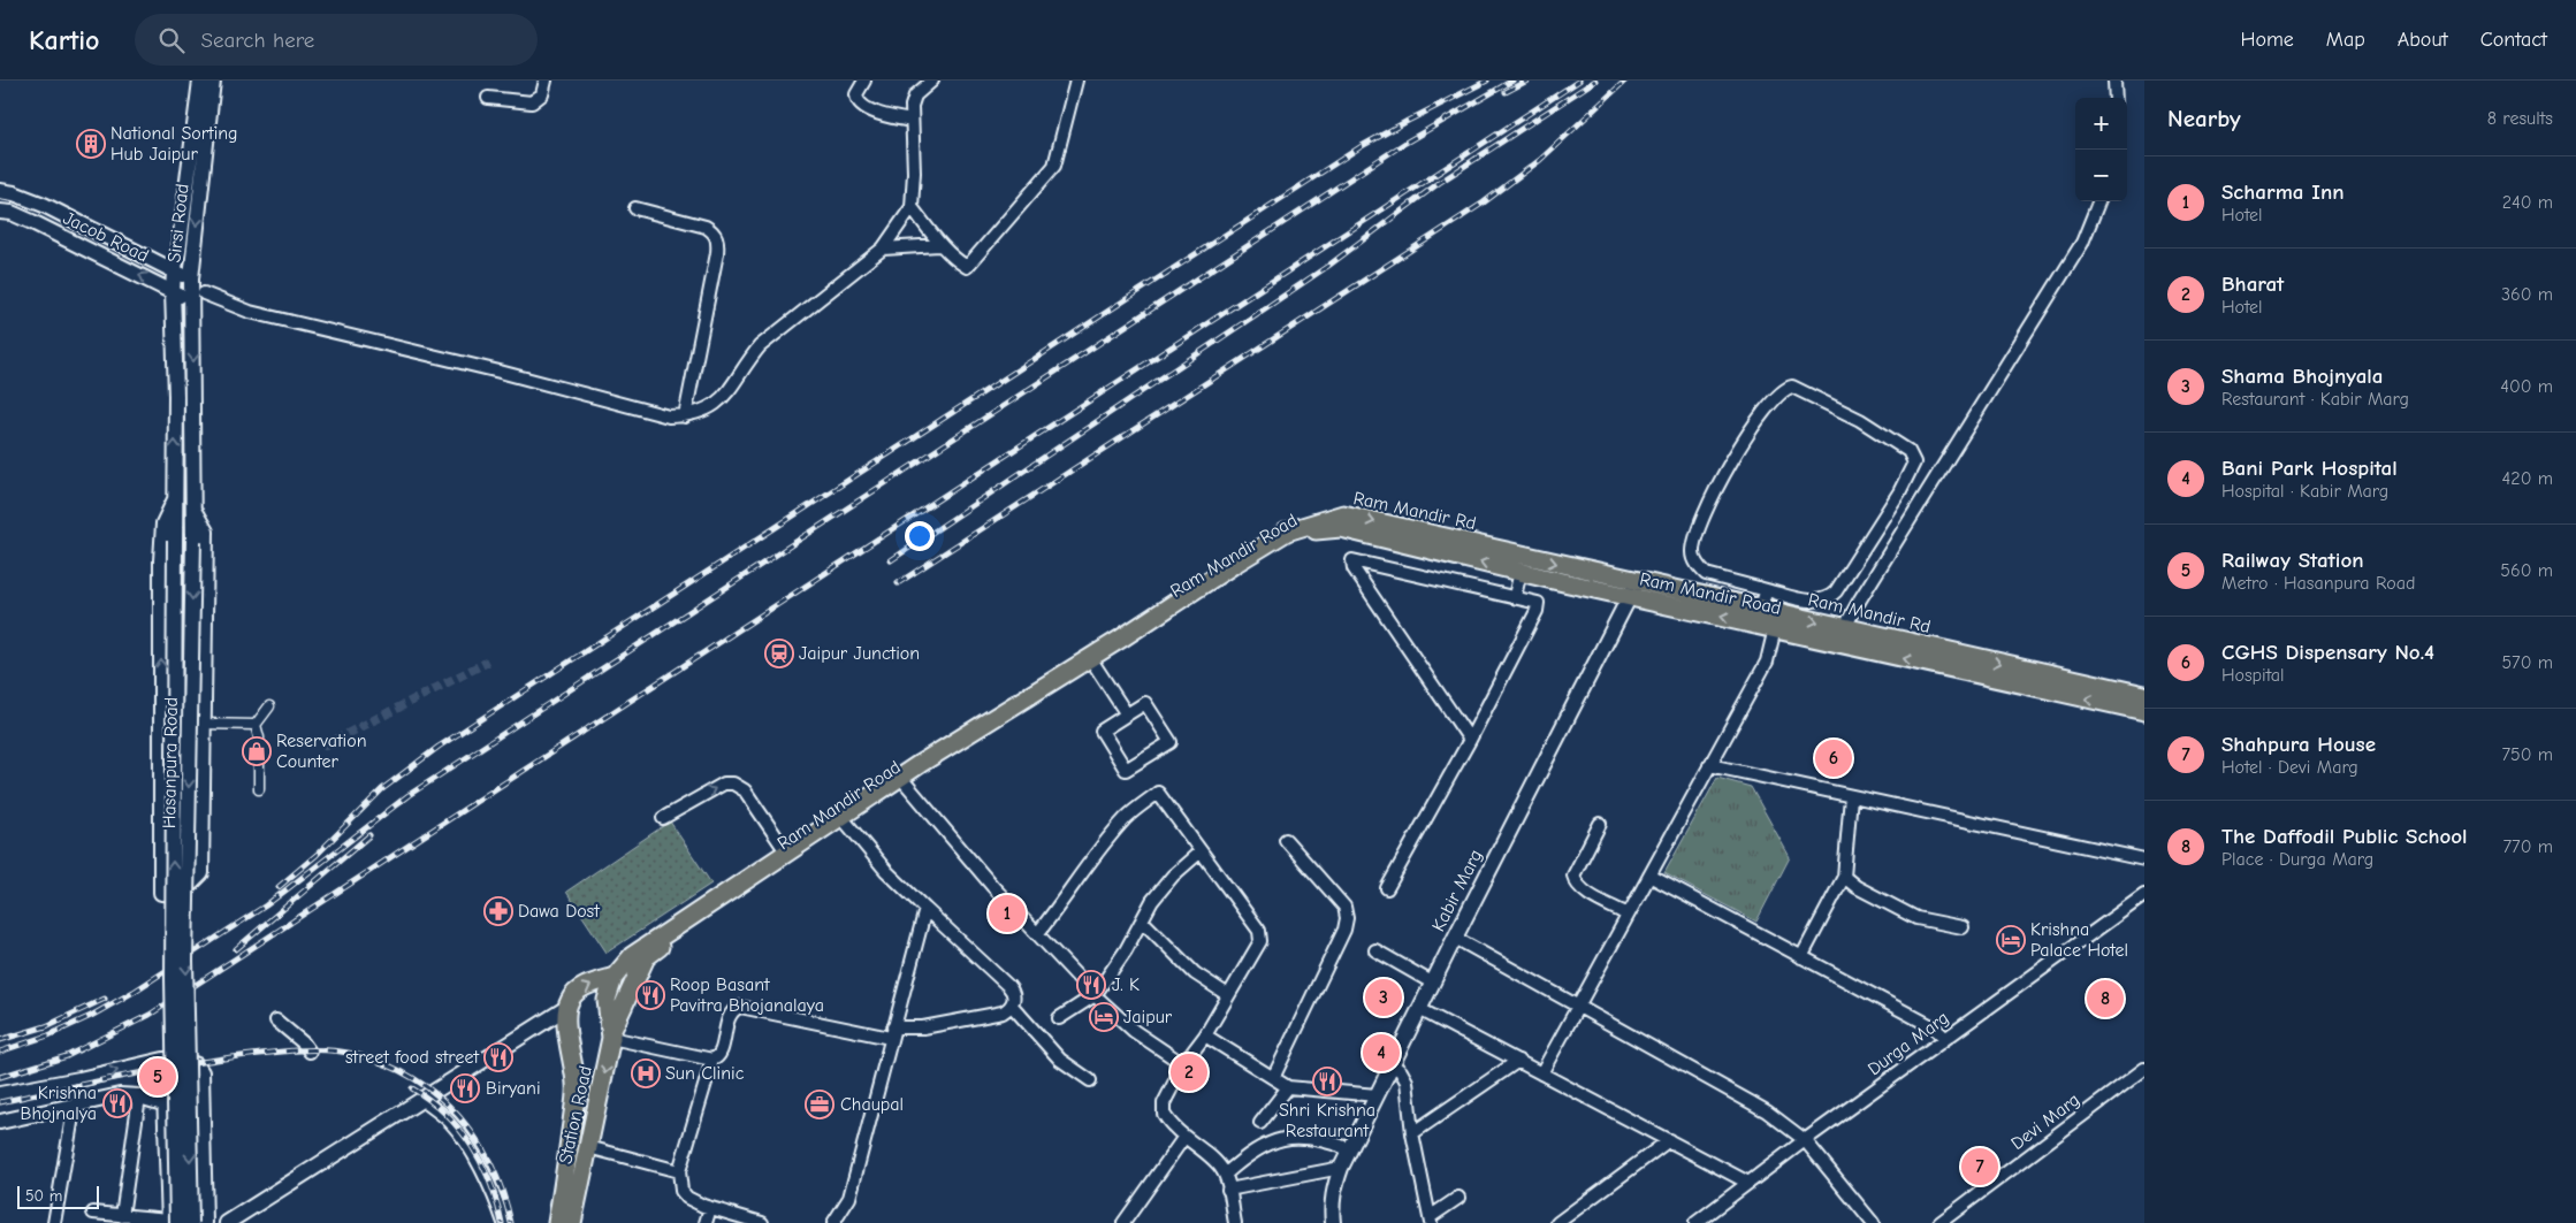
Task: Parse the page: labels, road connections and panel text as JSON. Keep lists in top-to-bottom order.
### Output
{
  "streets": {
    "main road": ["Ram Mandir Rd", "Ram Mandir Road", "Station Road"],
    "street": [
      "Sirsi Road",
      "Jacob Road",
      "Hasanpura Road",
      "Kabir Marg",
      "Durga Marg",
      "Devi Marg"
    ]
  },
  "crossings": [
    ["Sirsi Road", "Jacob Road"],
    ["Sirsi Road", "Hasanpura Road"],
    ["Jacob Road", "Hasanpura Road"],
    ["Ram Mandir Rd", "Ram Mandir Road"],
    ["Ram Mandir Rd", "Kabir Marg"],
    ["Ram Mandir Road", "Kabir Marg"],
    ["Ram Mandir Road", "Station Road"]
  ],
  "one_way": ["Ram Mandir Rd", "Ram Mandir Road"],
  "places": {
    "building": ["National Sorting Hub Jaipur"],
    "station": ["Jaipur Junction"],
    "shop": ["Reservation Counter"],
    "pharmacy": ["Dawa Dost"],
    "hotel": ["Krishna Palace Hotel", "Jaipur"],
    "restaurant": [
      "J. K",
      "Roop Basant Pavitra Bhojanalaya",
      "street food street",
      "Shri Krishna Restaurant",
      "Biryani",
      "Krishna Bhojnalya"
    ],
    "hospital": ["Sun Clinic"],
    "office": ["Chaupal"]
  },
  "scale_bar": "50 m",
  "page": {
    "header": "Kartio",
    "search": "Search here",
    "nav": [
      "Home",
      "Map",
      "About",
      "Contact"
    ],
    "heading": ["Nearby", "8 results"],
    "map_buttons": ["+", "−"],
    "list": [
      {
        "mark": "1",
        "name": "Scharma Inn",
        "note": "Hotel",
        "value": "240 m"
      },
      {
        "mark": "2",
        "name": "Bharat",
        "note": "Hotel",
        "value": "360 m"
      },
      {
        "mark": "3",
        "name": "Shama Bhojnyala",
        "note": "Restaurant · Kabir Marg",
        "value": "400 m"
      },
      {
        "mark": "4",
        "name": "Bani Park Hospital",
        "note": "Hospital · Kabir Marg",
        "value": "420 m"
      },
      {
        "mark": "5",
        "name": "Railway Station",
        "note": "Metro · Hasanpura Road",
        "value": "560 m"
      },
      {
        "mark": "6",
        "name": "CGHS Dispensary No.4",
        "note": "Hospital",
        "value": "570 m"
      },
      {
        "mark": "7",
        "name": "Shahpura House",
        "note": "Hotel · Devi Marg",
        "value": "750 m"
      },
      {
        "mark": "8",
        "name": "The Daffodil Public School",
        "note": "Place · Durga Marg",
        "value": "770 m"
      }
    ],
    "pins": [
      "6",
      "1",
      "3",
      "8",
      "4",
      "2",
      "5",
      "7"
    ],
    "scale": "50 m"
  }
}
